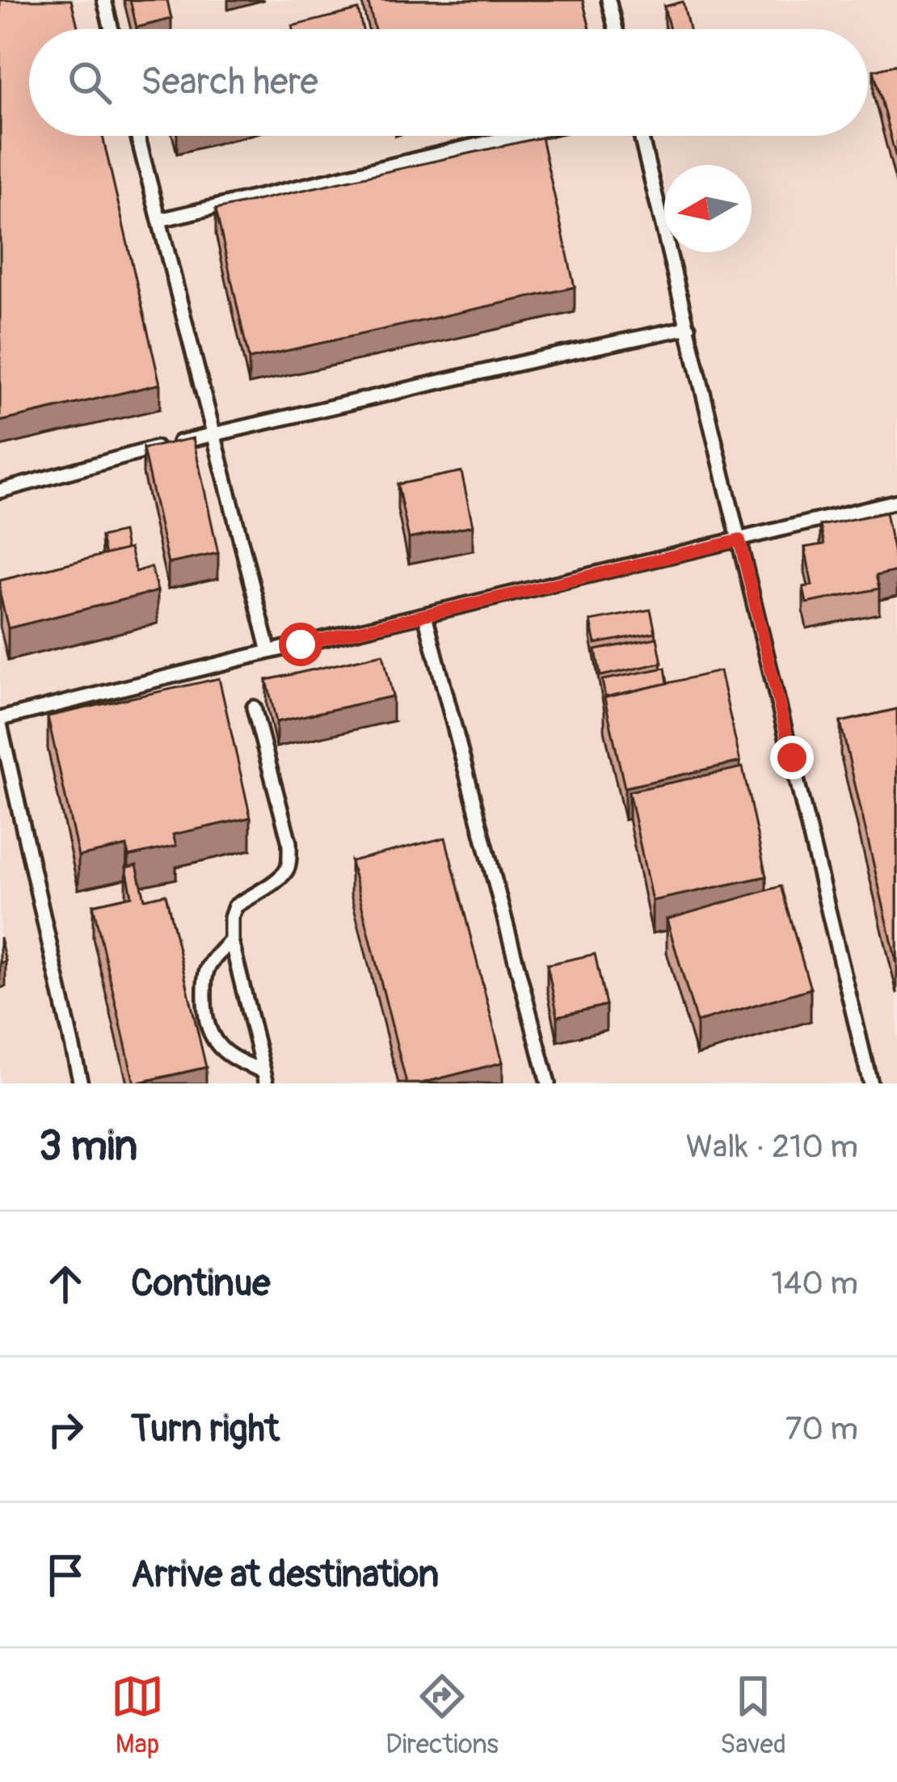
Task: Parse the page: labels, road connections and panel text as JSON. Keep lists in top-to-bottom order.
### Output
{
  "north": "left",
  "page": {
    "search": "Search here",
    "heading": ["3 min", "Walk · 210 m"],
    "list": [
      ["Continue", "140 m"],
      ["Turn right", "70 m"],
      "Arrive at destination"
    ],
    "nav": ["Map", "Directions", "Saved"]
  }
}
